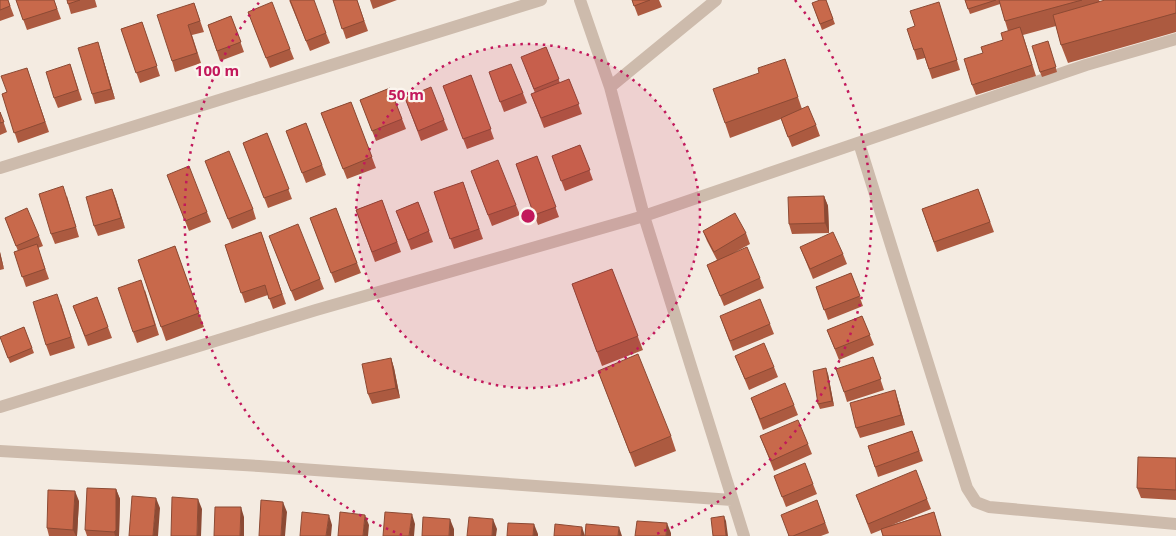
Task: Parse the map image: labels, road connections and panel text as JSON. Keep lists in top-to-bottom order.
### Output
{
  "rings": ["100 m", "50 m"]
}
